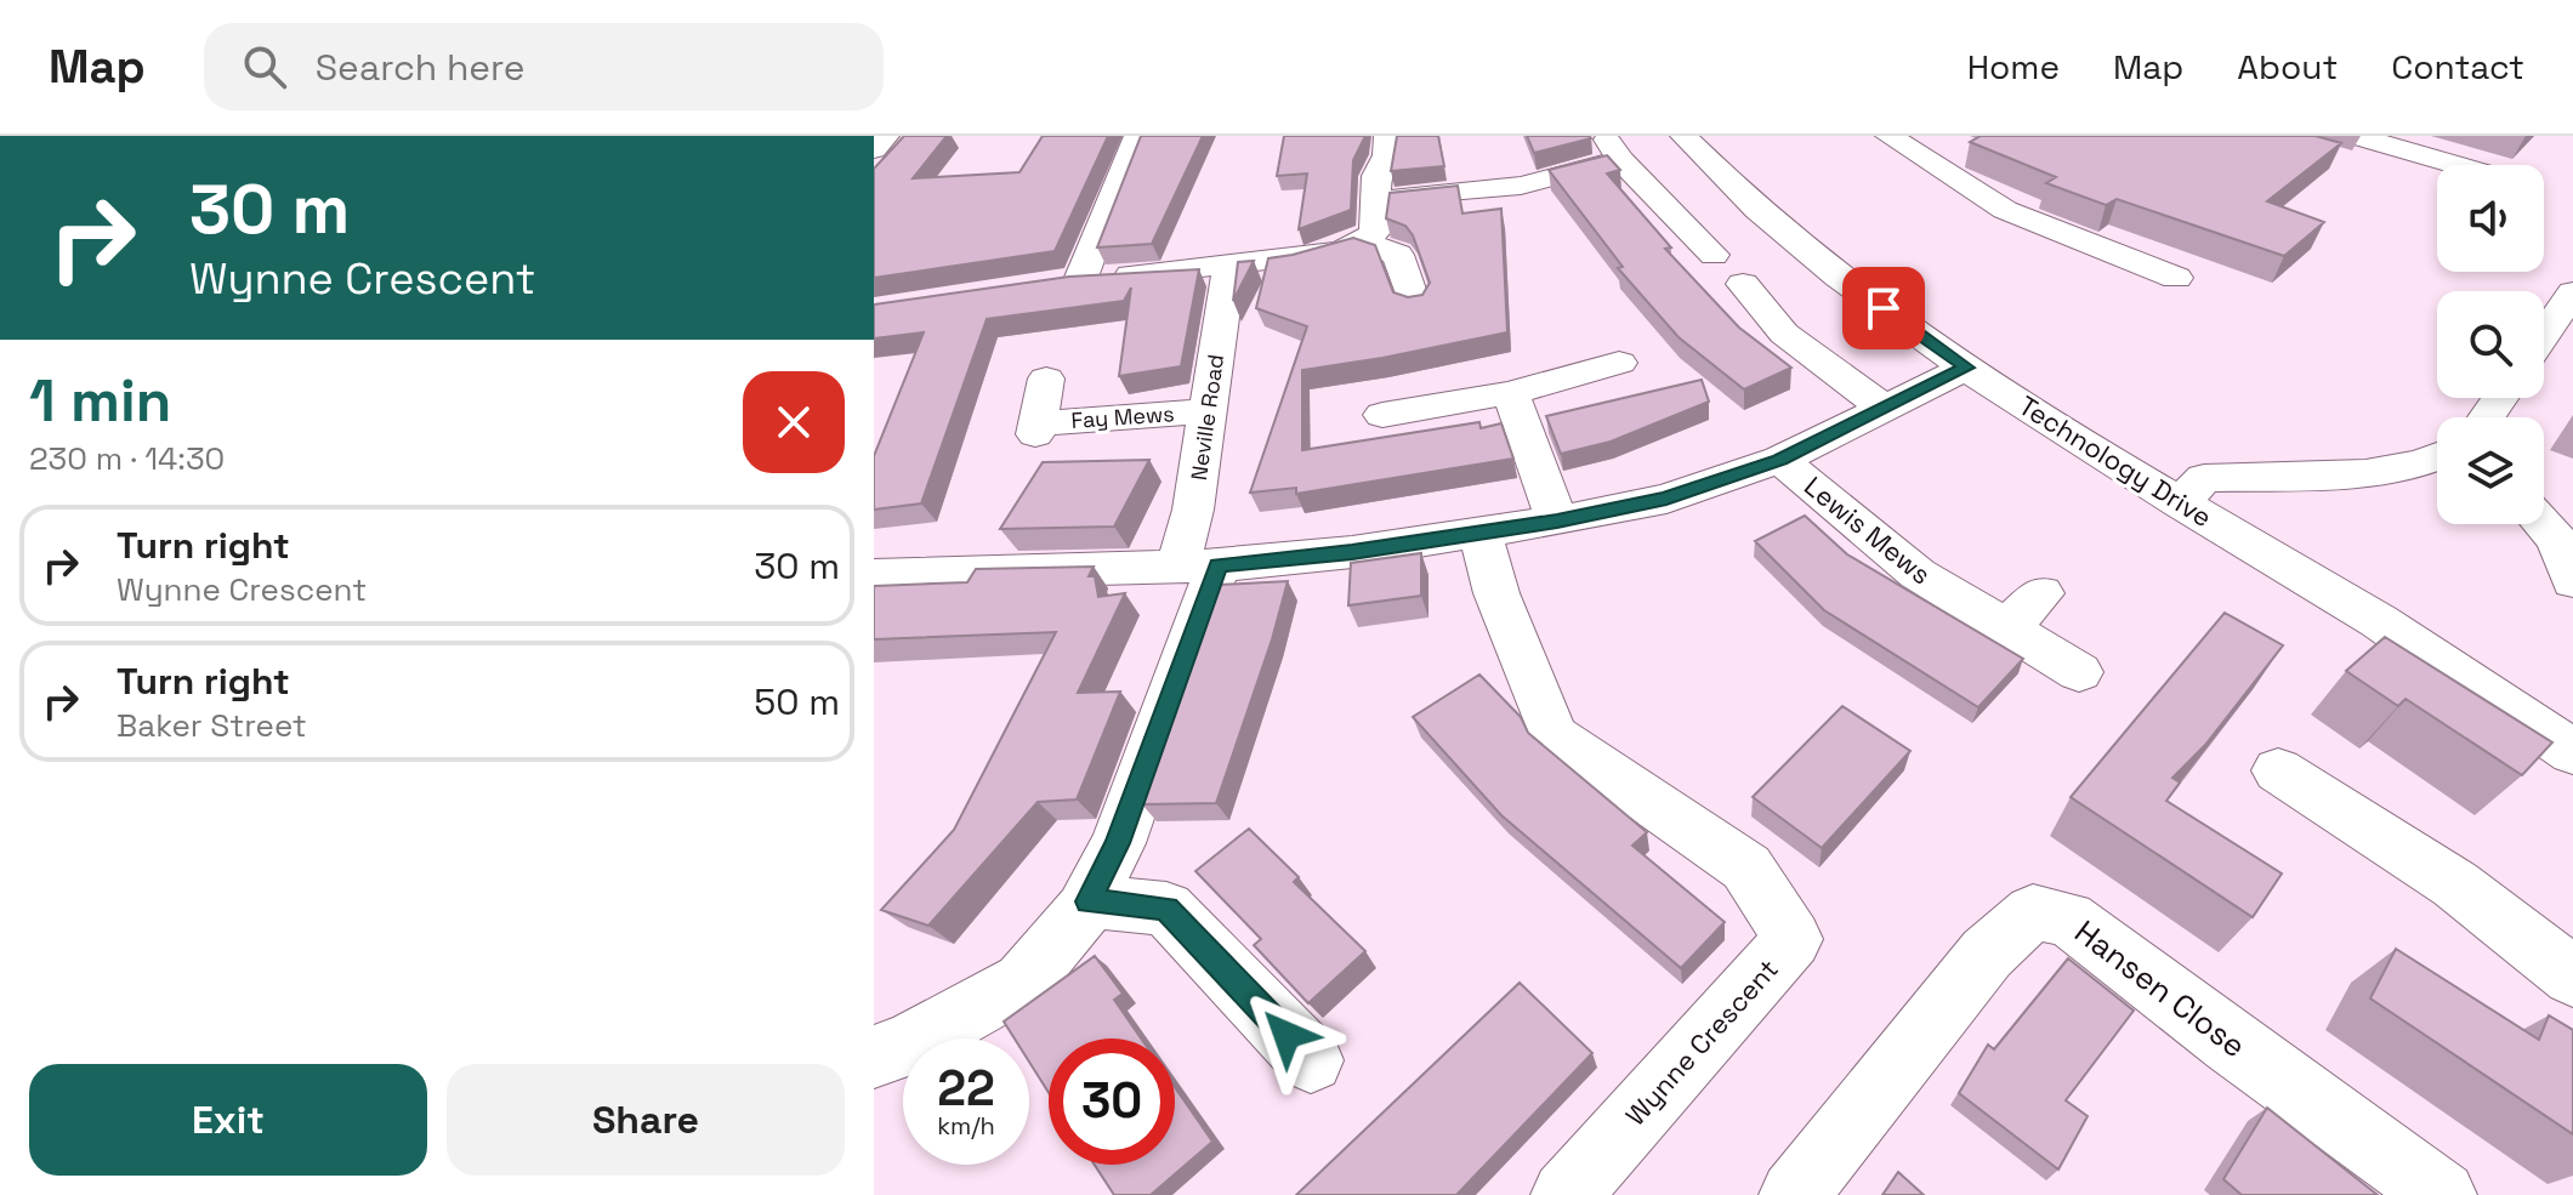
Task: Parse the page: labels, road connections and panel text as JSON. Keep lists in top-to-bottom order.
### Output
{
  "streets": {
    "street": [
      "Fay Mews",
      "Neville Road",
      "Technology Drive",
      "Lewis Mews",
      "Hansen Close",
      "Wynne Crescent"
    ]
  },
  "crossings": [
    ["Fay Mews", "Neville Road"]
  ],
  "page": {
    "header": "Map",
    "search": "Search here",
    "nav": [
      "Home",
      "Map",
      "About",
      "Contact"
    ],
    "turn": ["30 m", "Wynne Crescent"],
    "heading": ["1 min", "230 m · 14:30"],
    "list": [
      {
        "name": "Turn right",
        "note": "Wynne Crescent",
        "value": "30 m"
      },
      {
        "name": "Turn right",
        "note": "Baker Street",
        "value": "50 m"
      }
    ],
    "speed": "22 km/h",
    "limit": "30",
    "buttons": ["Exit", "Share"]
  }
}
